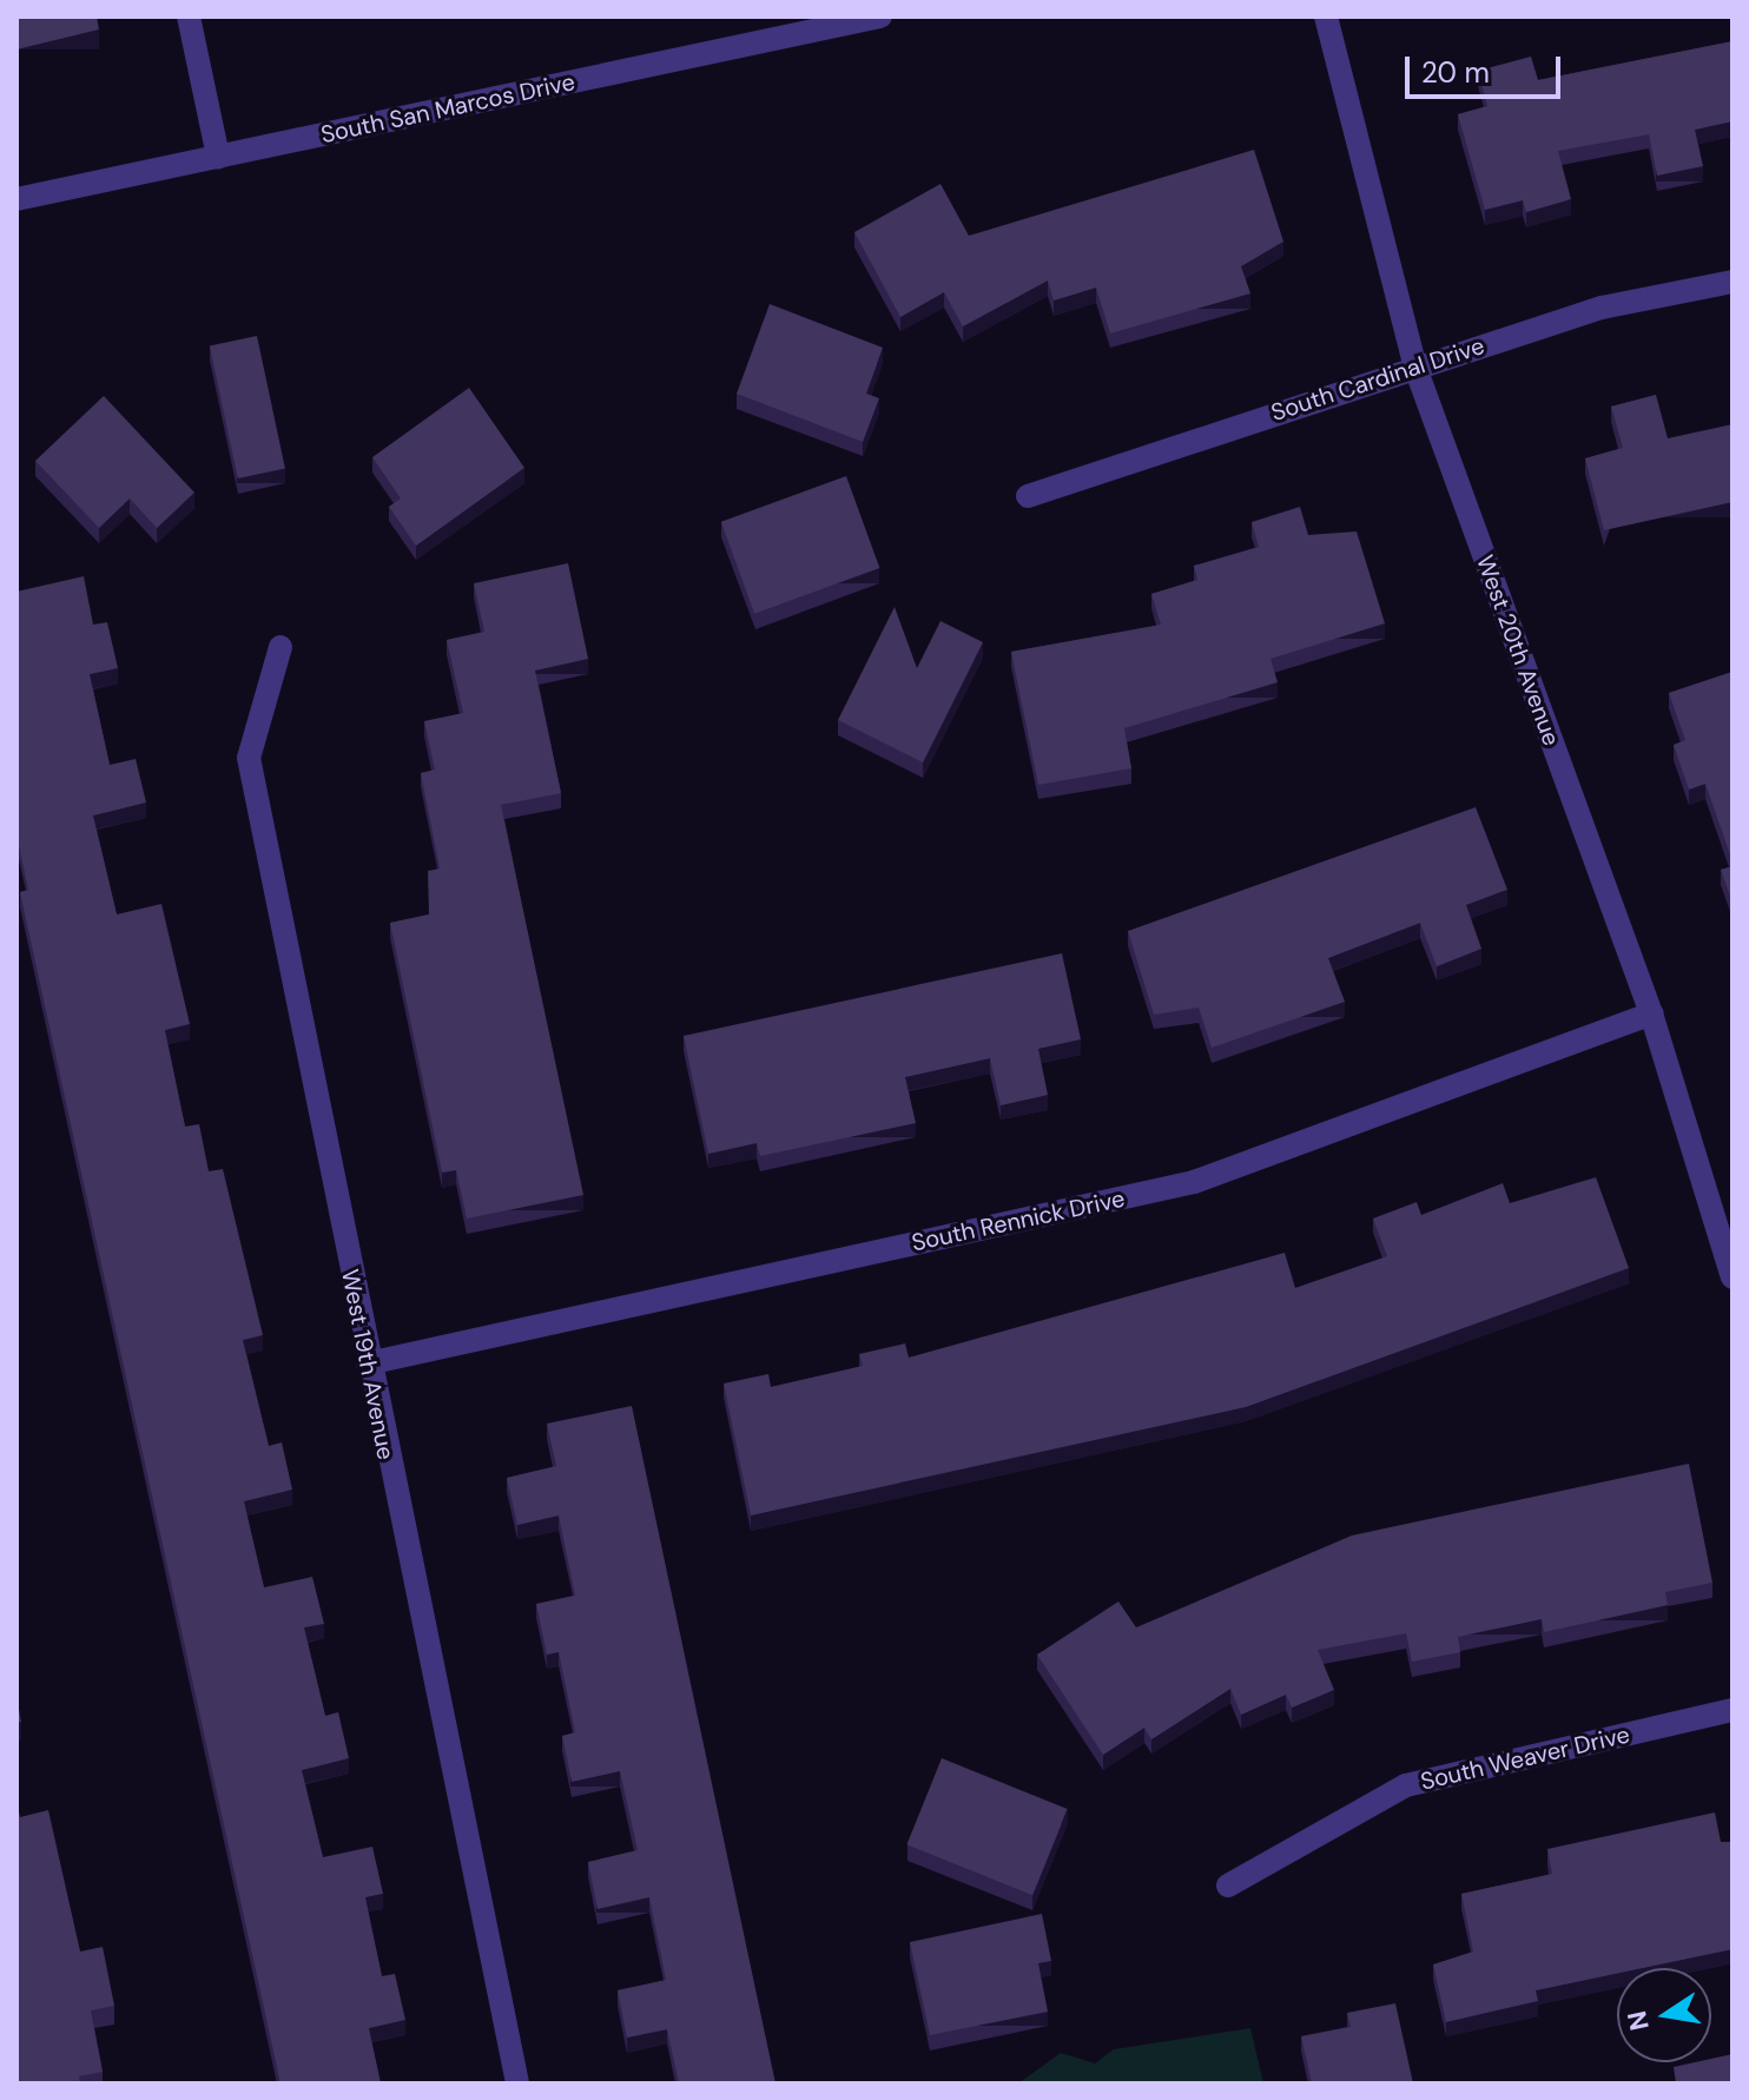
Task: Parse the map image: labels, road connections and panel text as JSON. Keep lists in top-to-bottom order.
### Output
{
  "streets": {
    "street": [
      "South San Marcos Drive",
      "South Cardinal Drive",
      "West 20th Avenue",
      "South Rennick Drive",
      "West 19th Avenue",
      "South Weaver Drive"
    ]
  },
  "crossings": [
    ["South Cardinal Drive", "West 20th Avenue"],
    ["West 20th Avenue", "South Rennick Drive"],
    ["South Rennick Drive", "West 19th Avenue"]
  ],
  "scale_bar": "20 m",
  "north": "left"
}
